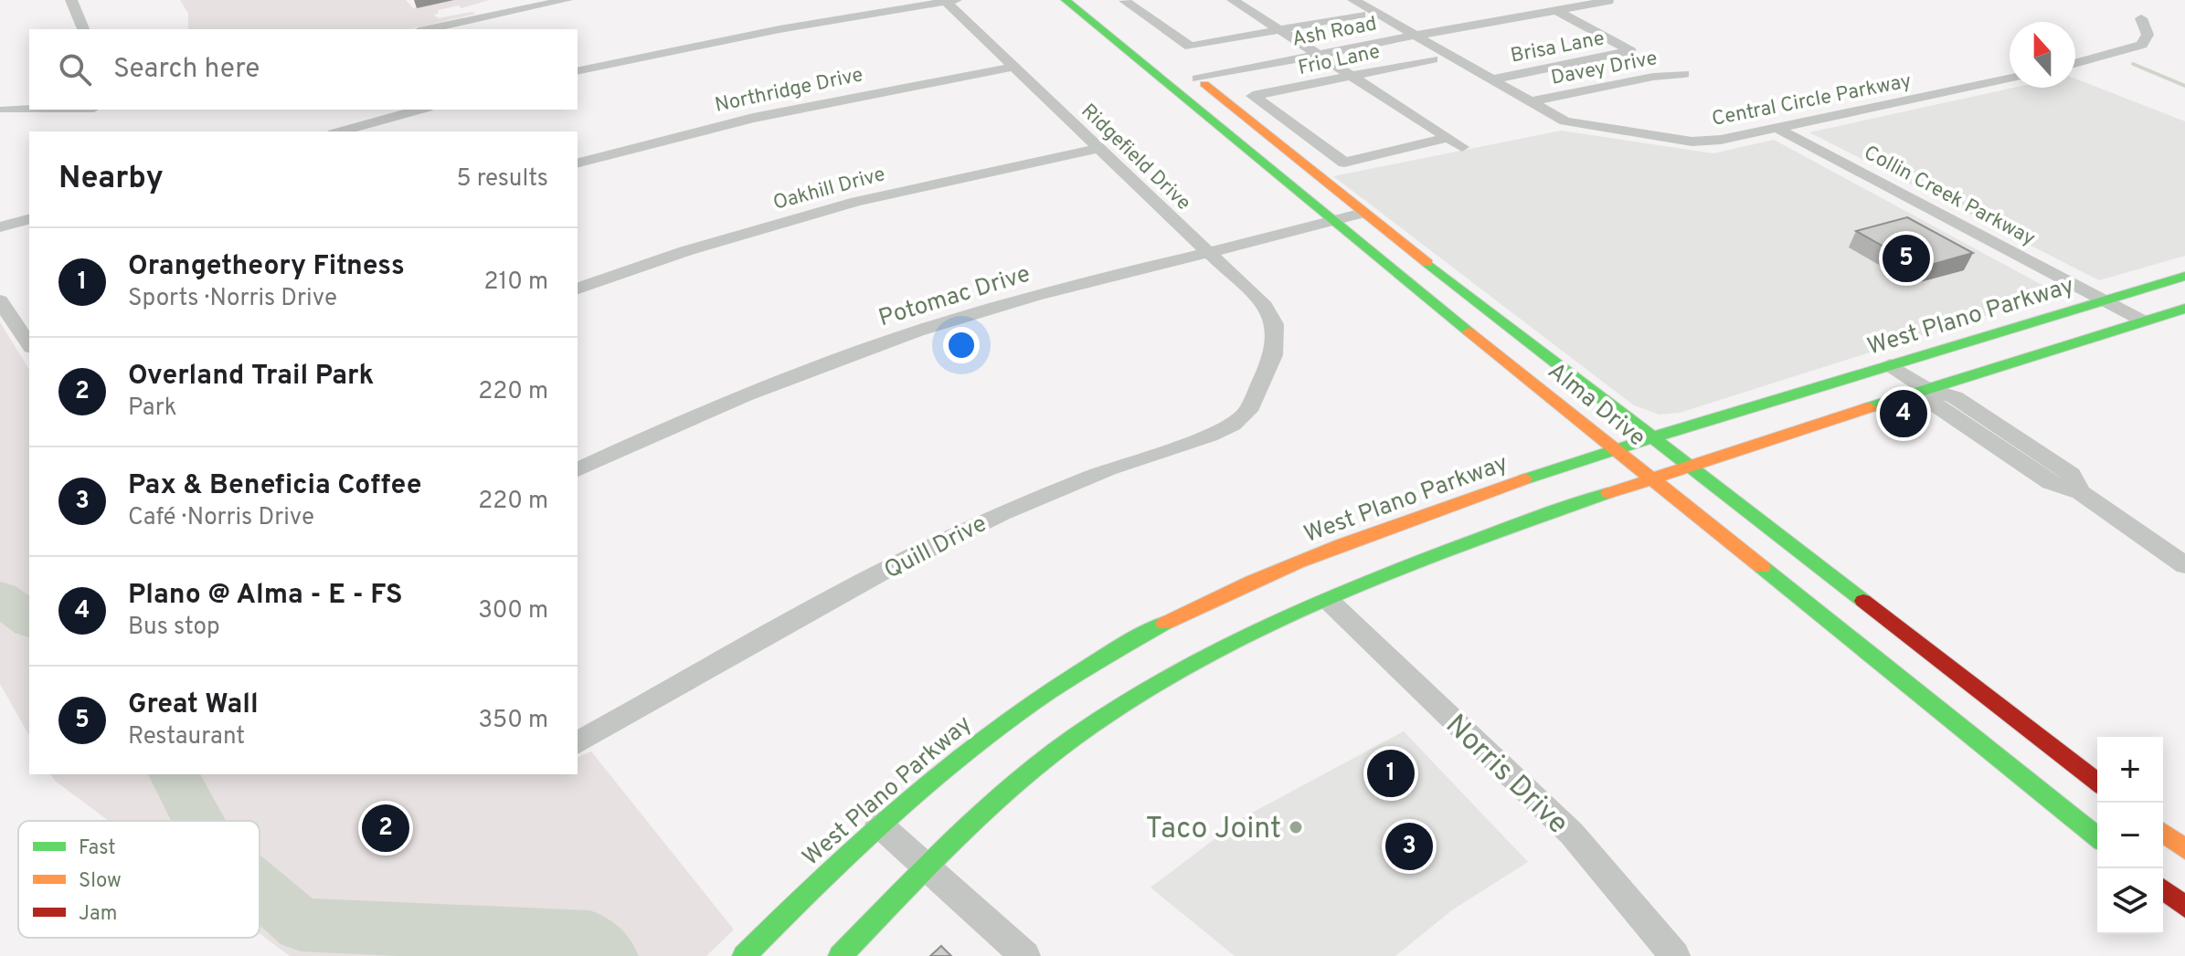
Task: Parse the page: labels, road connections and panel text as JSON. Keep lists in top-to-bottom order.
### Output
{
  "streets": {
    "main road": ["West Plano Parkway", "Alma Drive"],
    "street": [
      "Ash Road",
      "Brisa Lane",
      "Frio Lane",
      "Davey Drive",
      "Northridge Drive",
      "Central Circle Parkway",
      "Ridgefield Drive",
      "Oakhill Drive",
      "Collin Creek Parkway",
      "Potomac Drive",
      "Quill Drive",
      "Norris Drive"
    ]
  },
  "crossings": [
    ["Ash Road", "Brisa Lane"],
    ["Ash Road", "Alma Drive"],
    ["Davey Drive", "Central Circle Parkway"],
    ["Northridge Drive", "Ridgefield Drive"],
    ["Central Circle Parkway", "Collin Creek Parkway"],
    ["Ridgefield Drive", "Oakhill Drive"],
    ["Ridgefield Drive", "Potomac Drive"],
    ["Ridgefield Drive", "Quill Drive"],
    ["Collin Creek Parkway", "West Plano Parkway"],
    ["Potomac Drive", "Alma Drive"],
    ["West Plano Parkway", "Alma Drive"],
    ["West Plano Parkway", "Norris Drive"]
  ],
  "places": ["Taco Joint"],
  "legend": ["Fast", "Slow", "Jam"],
  "north": "top",
  "page": {
    "search": "Search here",
    "heading": ["Nearby", "5 results"],
    "list": [
      {
        "mark": "1",
        "name": "Orangetheory Fitness",
        "note": "Sports · Norris Drive",
        "value": "210 m"
      },
      {
        "mark": "2",
        "name": "Overland Trail Park",
        "note": "Park",
        "value": "220 m"
      },
      {
        "mark": "3",
        "name": "Pax & Beneficia Coffee",
        "note": "Café · Norris Drive",
        "value": "220 m"
      },
      {
        "mark": "4",
        "name": "Plano @ Alma - E - FS",
        "note": "Bus stop",
        "value": "300 m"
      },
      {
        "mark": "5",
        "name": "Great Wall",
        "note": "Restaurant",
        "value": "350 m"
      }
    ],
    "pins": [
      "5",
      "4",
      "1",
      "2",
      "3"
    ],
    "map_buttons": ["+", "−"]
  }
}
